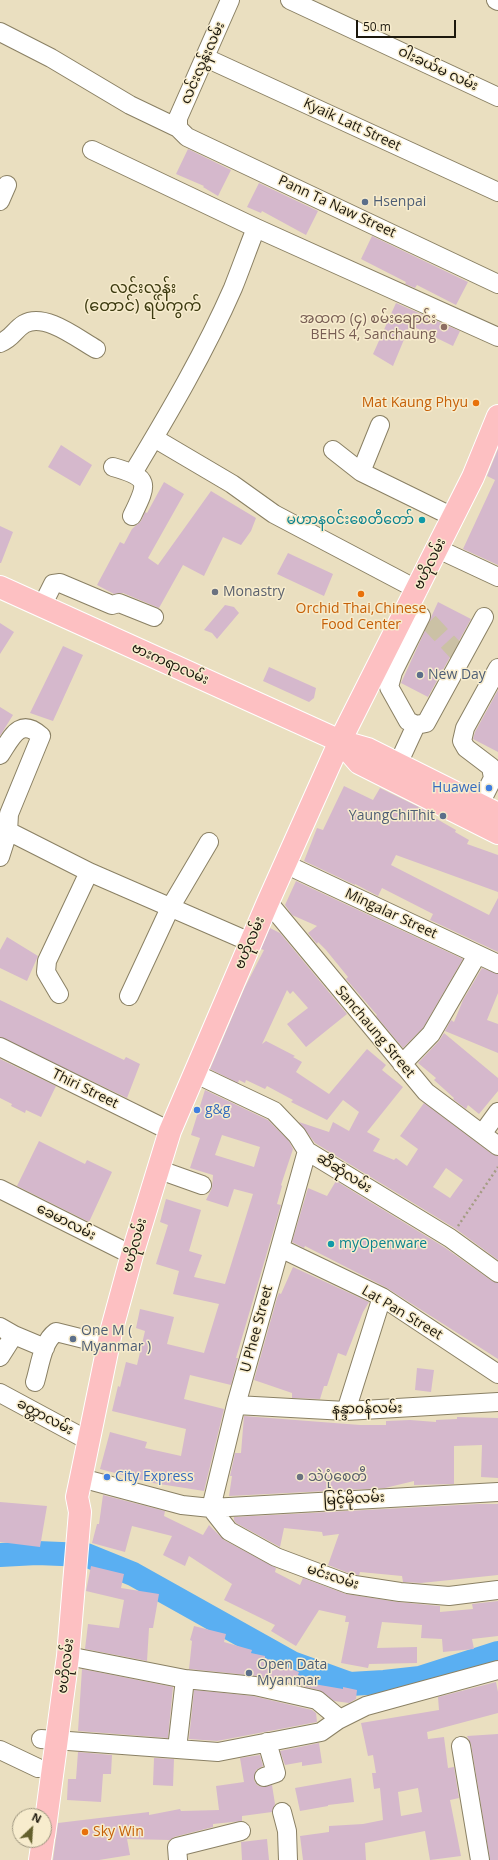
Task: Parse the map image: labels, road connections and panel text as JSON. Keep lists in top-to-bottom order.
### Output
{
  "streets": {
    "main road": ["ဗဟိုလမ်း", "ဗားကရာလမ်း"],
    "street": [
      "လင်းလွန်းလမ်း",
      "ဝါးခယ်မ လမ်း",
      "Kyaik Latt Street",
      "Pann Ta Naw Street",
      "Mingalar Street",
      "Sanchaung Street",
      "Thiri Street",
      "ဆီဆုံလမ်း",
      "ခေမာလမ်း",
      "Lat Pan Street",
      "U Phee Street",
      "နန္ဒာ၀န်လမ်း",
      "ခတ္တာလမ်း",
      "မြင့်မိုလမ်း",
      "မင်းလမ်း"
    ]
  },
  "crossings": [
    ["လင်းလွန်းလမ်း", "Kyaik Latt Street"],
    ["လင်းလွန်းလမ်း", "Pann Ta Naw Street"],
    ["ဗဟိုလမ်း", "ဗားကရာလမ်း"],
    ["ဗဟိုလမ်း", "Mingalar Street"],
    ["ဗဟိုလမ်း", "Sanchaung Street"],
    ["ဗဟိုလမ်း", "Thiri Street"],
    ["ဗဟိုလမ်း", "ဆီဆုံလမ်း"],
    ["ဗဟိုလမ်း", "ခေမာလမ်း"],
    ["ဗဟိုလမ်း", "ခတ္တာလမ်း"],
    ["ဗဟိုလမ်း", "မြင့်မိုလမ်း"],
    ["ဆီဆုံလမ်း", "U Phee Street"],
    ["Lat Pan Street", "U Phee Street"],
    ["U Phee Street", "နန္ဒာ၀န်လမ်း"],
    ["U Phee Street", "မြင့်မိုလမ်း"],
    ["U Phee Street", "မင်းလမ်း"],
    ["မြင့်မိုလမ်း", "မင်းလမ်း"]
  ],
  "districts": ["လင်းလွန်း (တောင်) ရပ်ကွက်"],
  "places": [
    "Hsenpai",
    "အထက (၄) စမ်းချောင်း BEHS 4, Sanchaung",
    "Mat Kaung Phyu",
    "မဟာနဝင်းစေတီတော်",
    "Monastry",
    "Orchid Thai,Chinese Food Center",
    "New Day",
    "Huawei",
    "YaungChiThit",
    "g&g",
    "myOpenware",
    "One M ( Myanmar )",
    "City Express",
    "သဲပုံစေတီ",
    "Open Data Myanmar",
    "Sky Win"
  ],
  "scale_bar": "50 m",
  "north": "top right"
}
